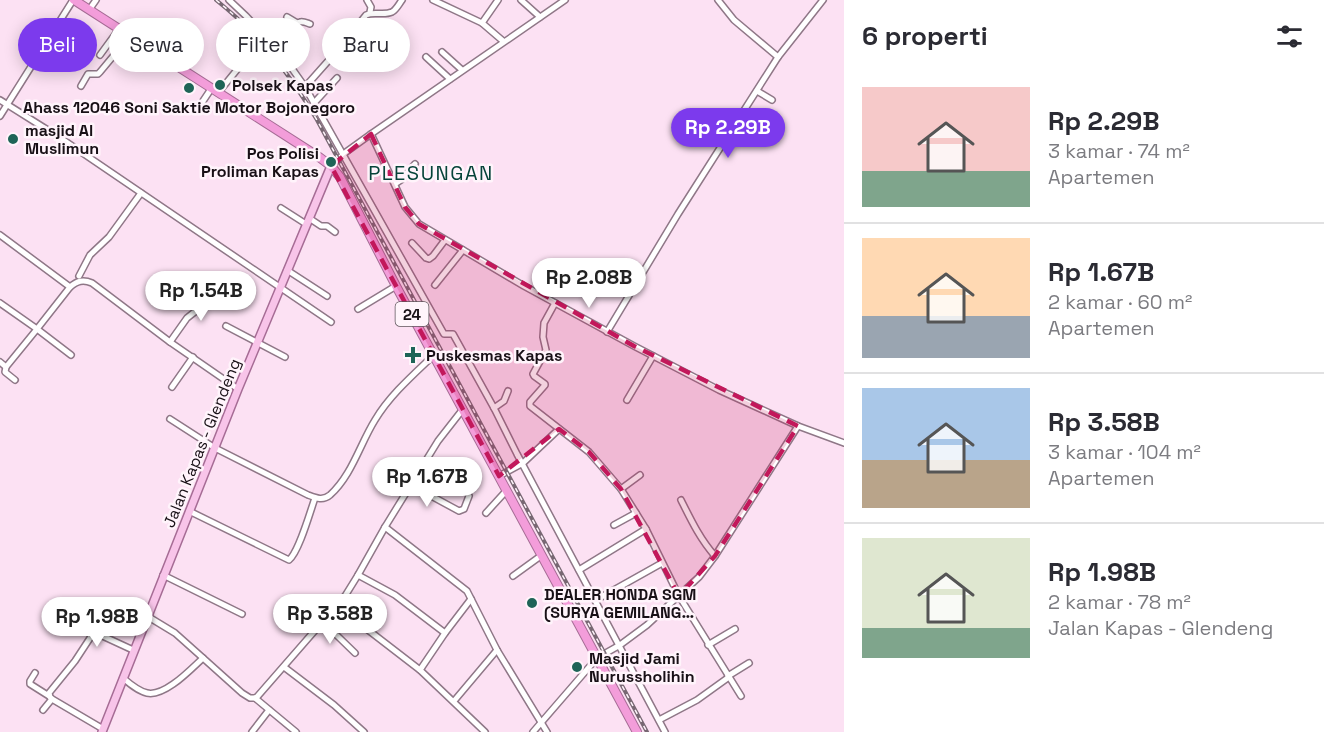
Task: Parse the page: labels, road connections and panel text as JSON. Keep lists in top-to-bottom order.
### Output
{
  "streets": {
    "highway": ["24"],
    "main road": ["Jalan Kapas - Glendeng"]
  },
  "crossings": [
    ["24", "Jalan Kapas - Glendeng"]
  ],
  "districts": ["PLESUNGAN"],
  "places": {
    "other": [
      "Polsek Kapas",
      "Ahass 12046 Soni Saktie Motor Bojonegoro",
      "masjid Al Muslimun",
      "Pos Polisi Proliman Kapas",
      "DEALER HONDA SGM (SURYA GEMILANG…",
      "Masjid Jami Nurussholihin"
    ],
    "health": ["Puskesmas Kapas"]
  },
  "page": {
    "heading": "6 properti",
    "chip": [
      "Beli",
      "Sewa",
      "Filter",
      "Baru"
    ],
    "list": [
      {
        "name": "Rp 2.29B",
        "note": "3 kamar · 74 m² · Apartemen"
      },
      {
        "name": "Rp 1.67B",
        "note": "2 kamar · 60 m² · Apartemen"
      },
      {
        "name": "Rp 3.58B",
        "note": "3 kamar · 104 m² · Apartemen"
      },
      {
        "name": "Rp 1.98B",
        "note": "2 kamar · 78 m² · Jalan Kapas - Glendeng"
      }
    ],
    "price": [
      "Rp 2.29B",
      "Rp 2.08B",
      "Rp 1.54B",
      "Rp 1.67B",
      "Rp 3.58B",
      "Rp 1.98B"
    ]
  }
}
